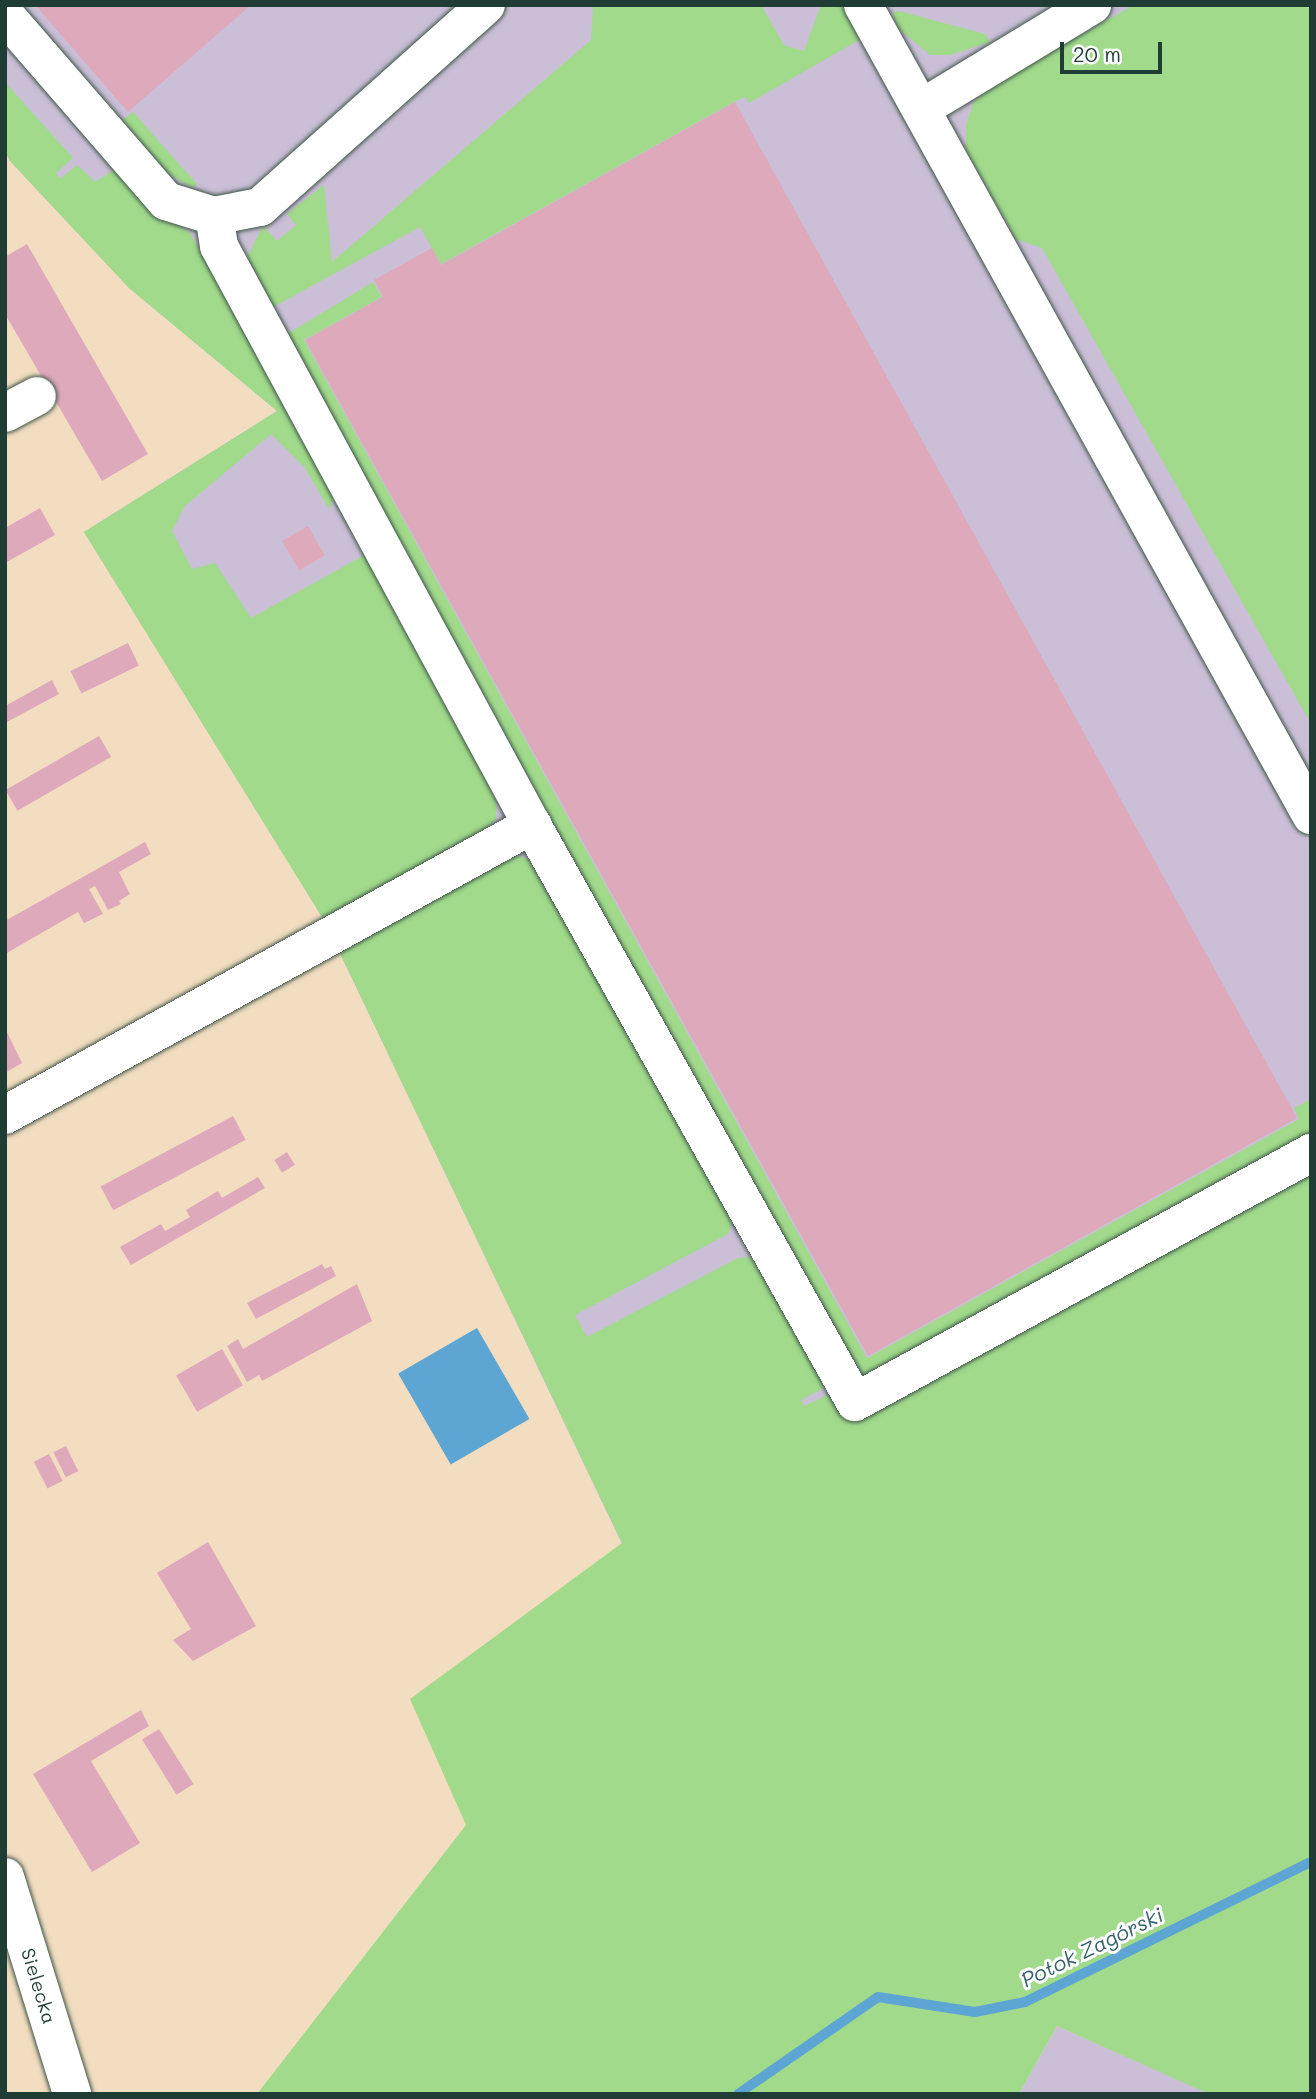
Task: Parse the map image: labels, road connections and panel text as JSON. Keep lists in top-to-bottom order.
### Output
{
  "streets": {
    "street": ["Sielecka"]
  },
  "water": ["Potok Zagórski"],
  "scale_bar": "20 m"
}
